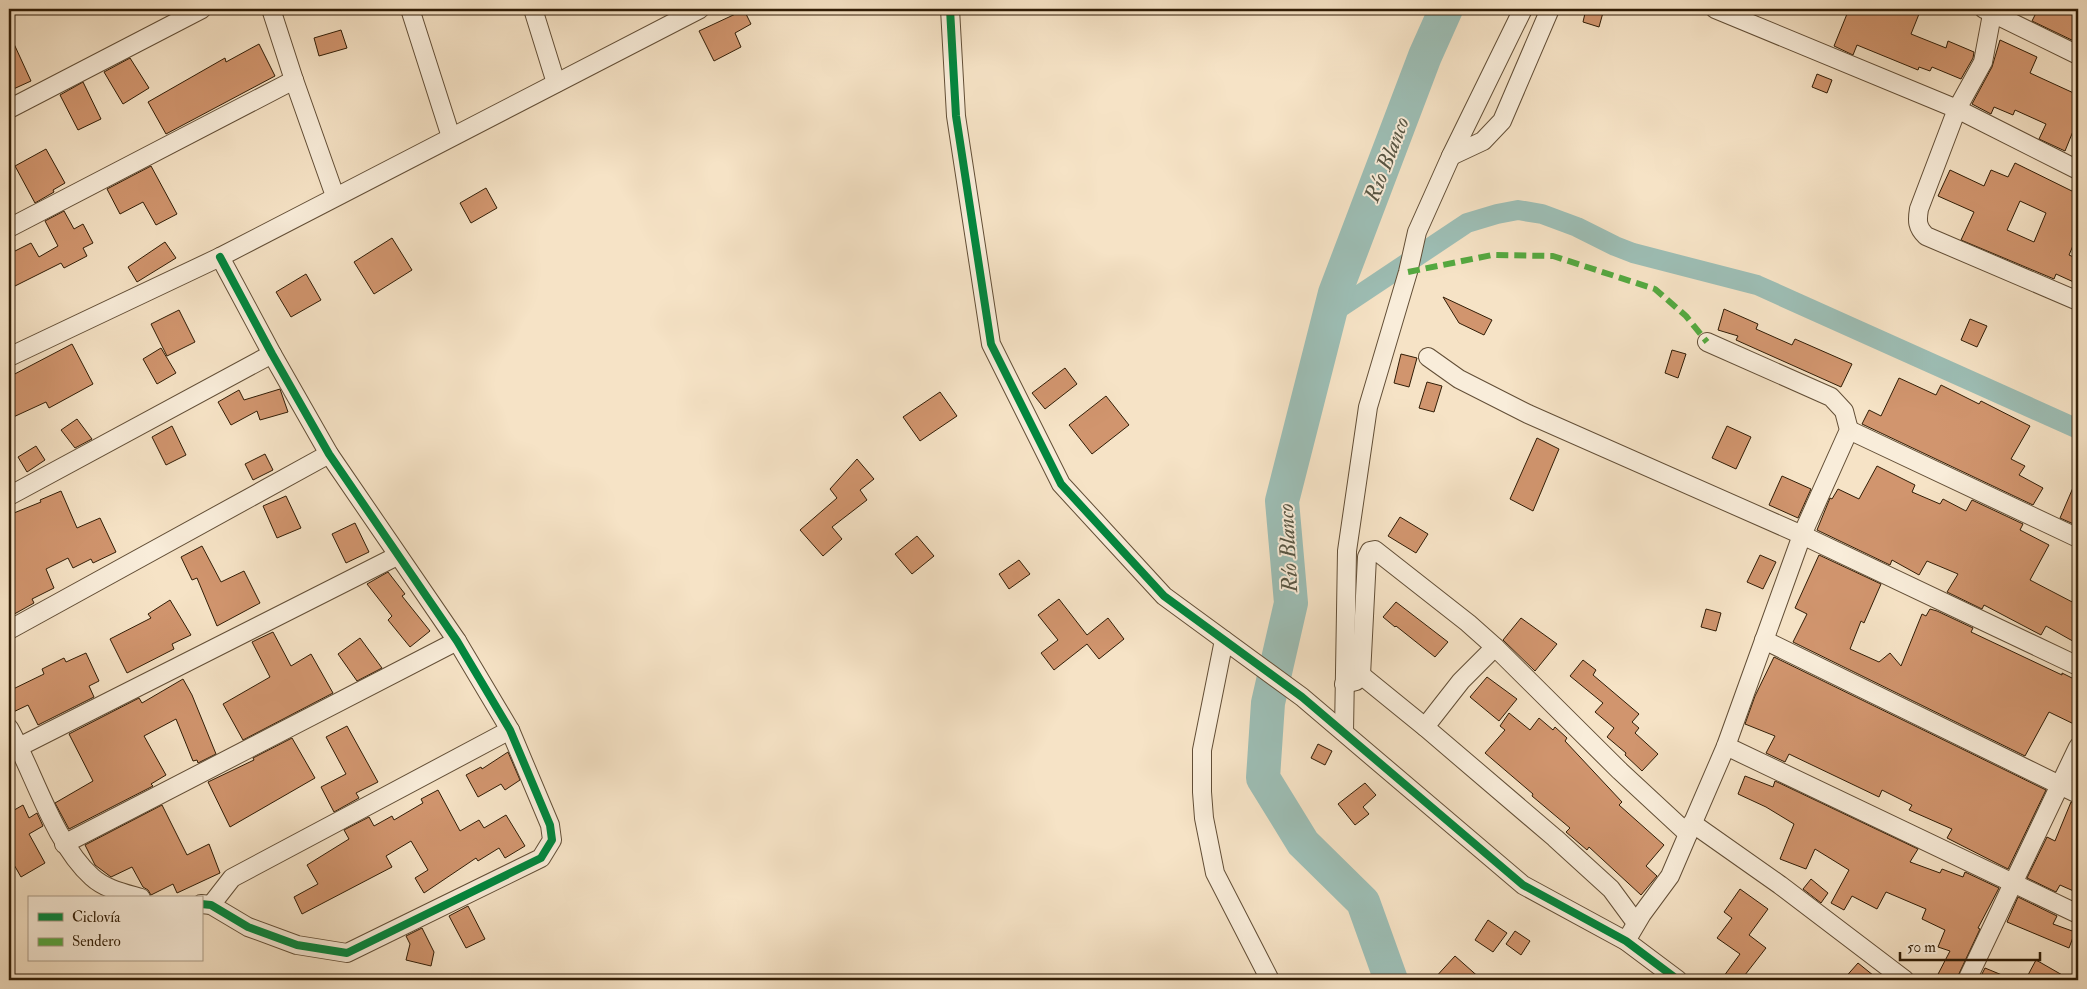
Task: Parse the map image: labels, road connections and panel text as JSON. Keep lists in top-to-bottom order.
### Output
{
  "water": ["Río Blanco"],
  "legend": ["Ciclovía", "Sendero"],
  "scale_bar": "50 m"
}
